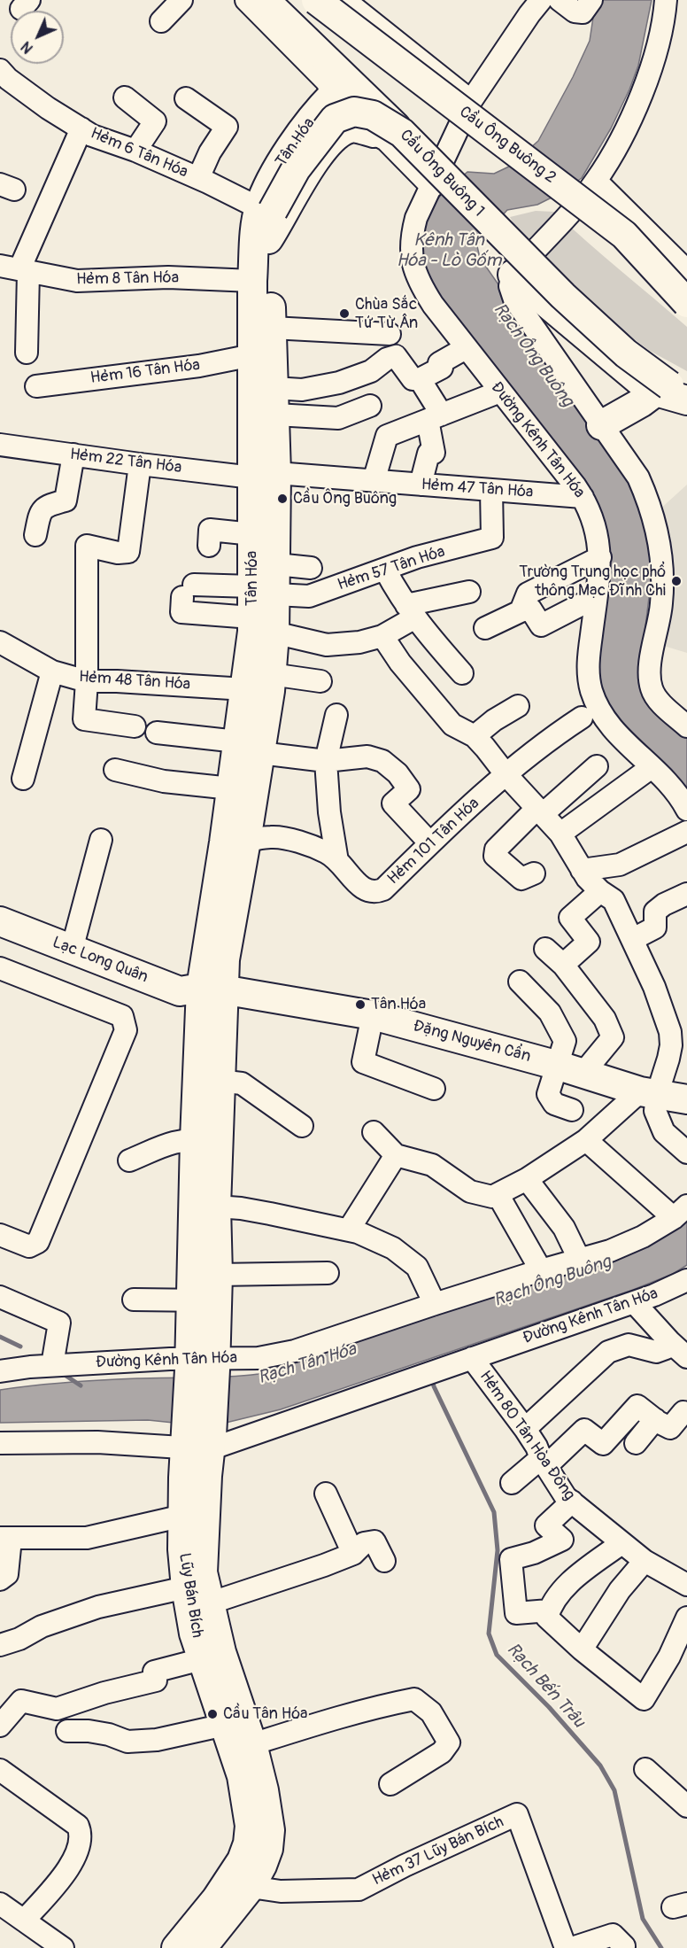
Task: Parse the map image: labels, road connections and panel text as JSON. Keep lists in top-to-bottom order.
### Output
{
  "streets": {
    "main road": [
      "Tân Hóa",
      "Cầu Ông Buông 2",
      "Cầu Ông Buông 1",
      "Lạc Long Quân",
      "Đặng Nguyên Cẩn",
      "Lũy Bán Bích"
    ],
    "street": [
      "Hẻm 6 Tân Hóa",
      "Hẻm 8 Tân Hóa",
      "Hẻm 16 Tân Hóa",
      "Đường Kênh Tân Hóa",
      "Hẻm 22 Tân Hóa",
      "Hẻm 47 Tân Hóa",
      "Hẻm 57 Tân Hóa",
      "Hẻm 48 Tân Hóa",
      "Hẻm 101 Tân Hóa",
      "Hẻm 80 Tân Hòa Đông",
      "Hẻm 37 Lũy Bán Bích"
    ]
  },
  "crossings": [
    ["Tân Hóa", "Hẻm 6 Tân Hóa"],
    ["Tân Hóa", "Cầu Ông Buông 1"],
    ["Tân Hóa", "Hẻm 8 Tân Hóa"],
    ["Tân Hóa", "Hẻm 16 Tân Hóa"],
    ["Tân Hóa", "Đường Kênh Tân Hóa"],
    ["Tân Hóa", "Hẻm 22 Tân Hóa"],
    ["Tân Hóa", "Hẻm 47 Tân Hóa"],
    ["Tân Hóa", "Hẻm 57 Tân Hóa"],
    ["Tân Hóa", "Hẻm 48 Tân Hóa"],
    ["Tân Hóa", "Hẻm 101 Tân Hóa"],
    ["Tân Hóa", "Lạc Long Quân"],
    ["Tân Hóa", "Đặng Nguyên Cẩn"],
    ["Đường Kênh Tân Hóa", "Hẻm 47 Tân Hóa"],
    ["Đường Kênh Tân Hóa", "Hẻm 80 Tân Hòa Đông"],
    ["Đường Kênh Tân Hóa", "Lũy Bán Bích"],
    ["Hẻm 22 Tân Hóa", "Hẻm 47 Tân Hóa"],
    ["Hẻm 47 Tân Hóa", "Hẻm 57 Tân Hóa"],
    ["Lạc Long Quân", "Đặng Nguyên Cẩn"],
    ["Lũy Bán Bích", "Hẻm 37 Lũy Bán Bích"]
  ],
  "water": [
    "Kênh Tân Hóa - Lò Gốm",
    "Rạch Ông Buông",
    "Rạch Tân Hóa",
    "Rạch Bến Trâu"
  ],
  "places": [
    "Chùa Sắc Tứ Từ Ân",
    "Cầu Ông Buông",
    "Trường Trung học phổ thông Mạc Đĩnh Chi",
    "Tân Hóa",
    "Cầu Tân Hóa"
  ],
  "north": "bottom left"
}
